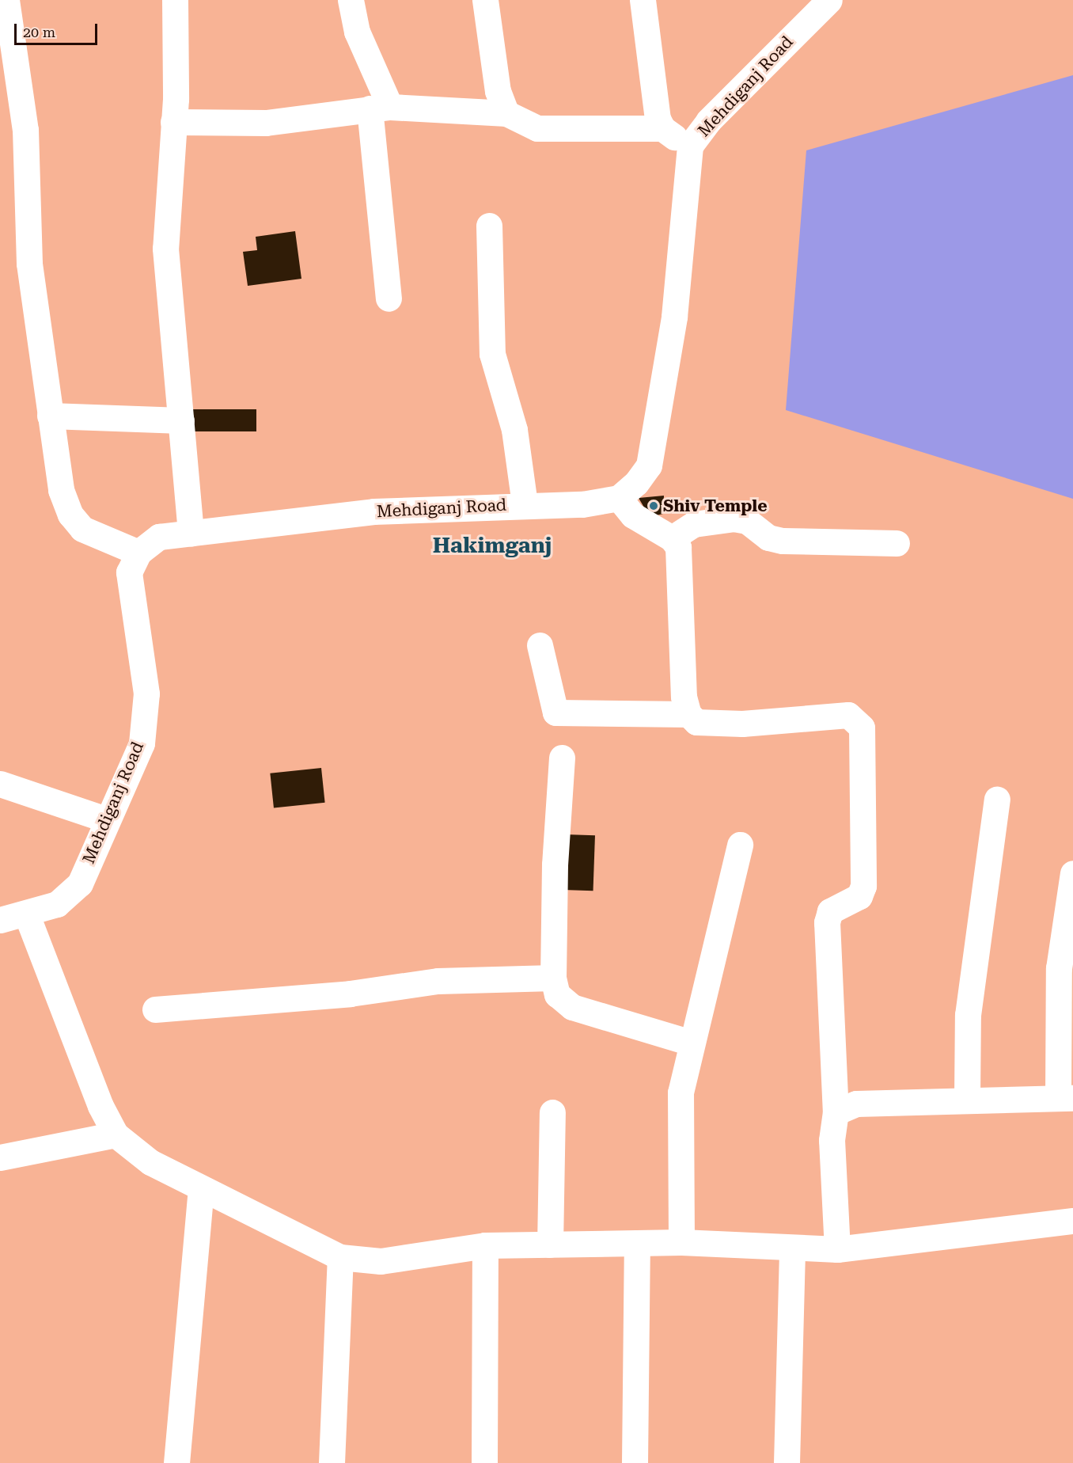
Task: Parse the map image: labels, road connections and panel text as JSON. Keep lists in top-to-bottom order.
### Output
{
  "streets": {
    "street": ["Mehdiganj Road"]
  },
  "districts": ["Hakimganj"],
  "places": ["Shiv Temple"],
  "scale_bar": "20 m"
}
